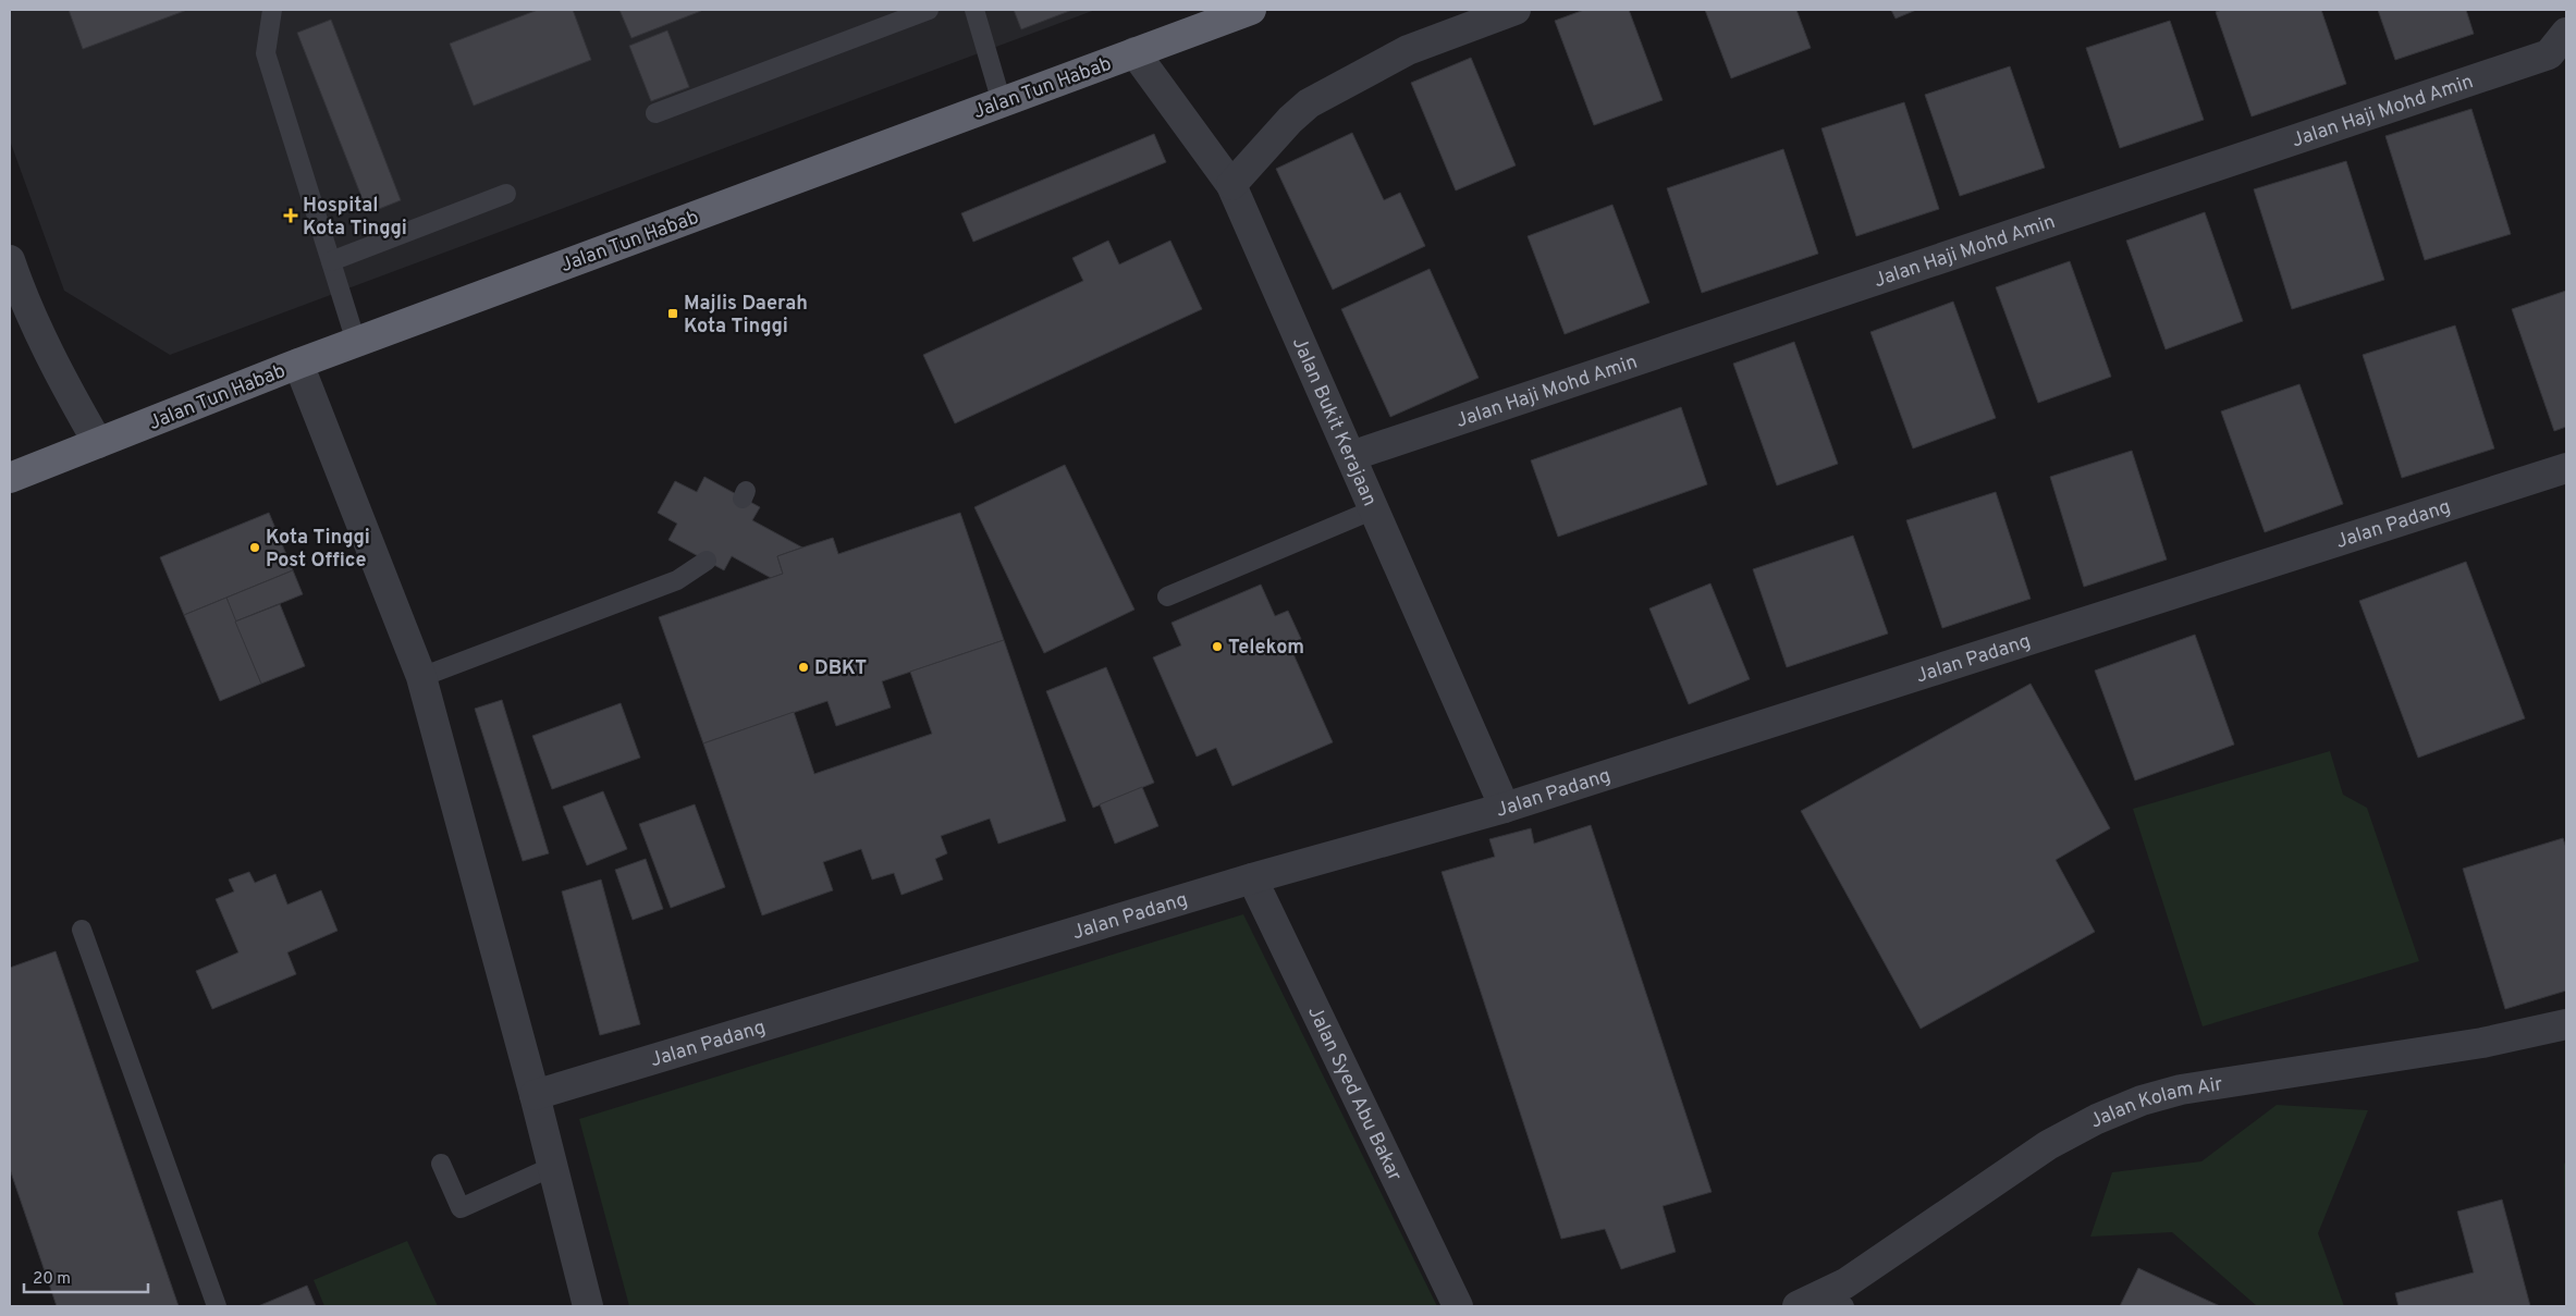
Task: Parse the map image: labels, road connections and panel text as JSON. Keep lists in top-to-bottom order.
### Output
{
  "streets": {
    "highway": ["Jalan Tun Habab"],
    "street": [
      "Jalan Haji Mohd Amin",
      "Jalan Bukit Kerajaan",
      "Jalan Padang",
      "Jalan Syed Abu Bakar",
      "Jalan Kolam Air"
    ]
  },
  "crossings": [
    ["Jalan Tun Habab", "Jalan Bukit Kerajaan"],
    ["Jalan Haji Mohd Amin", "Jalan Bukit Kerajaan"],
    ["Jalan Bukit Kerajaan", "Jalan Padang"],
    ["Jalan Padang", "Jalan Syed Abu Bakar"]
  ],
  "places": {
    "health": ["Hospital Kota Tinggi"],
    "transit": ["Majlis Daerah Kota Tinggi"],
    "other": ["Kota Tinggi Post Office", "Telekom", "DBKT"]
  },
  "scale_bar": "20 m"
}
